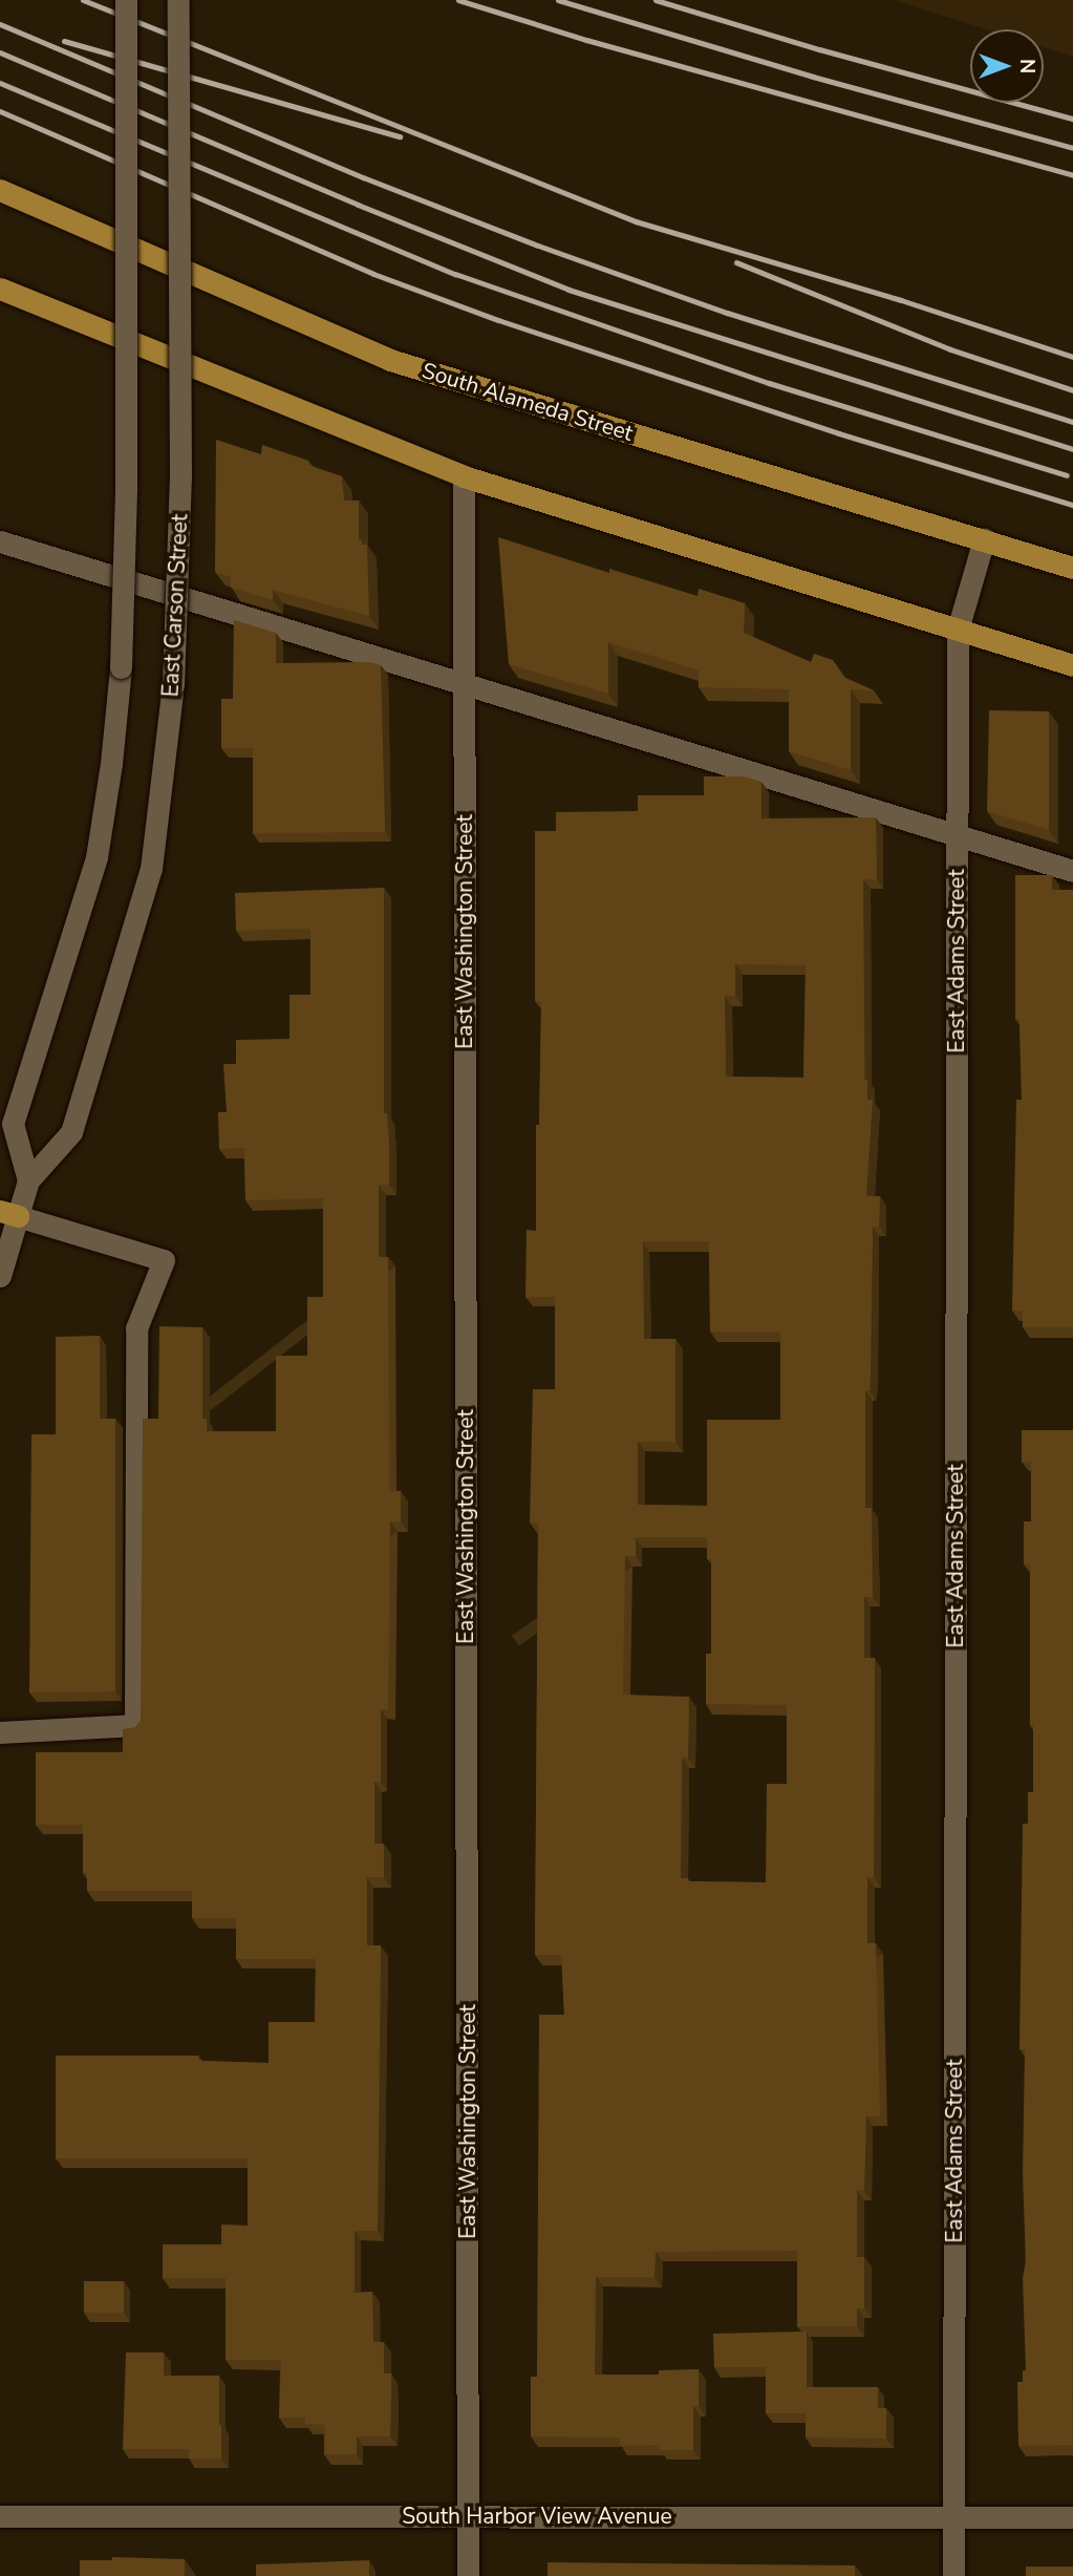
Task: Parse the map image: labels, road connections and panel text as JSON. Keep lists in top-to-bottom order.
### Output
{
  "streets": {
    "main road": ["South Alameda Street"],
    "street": [
      "East Carson Street",
      "East Washington Street",
      "East Adams Street",
      "South Harbor View Avenue"
    ]
  },
  "crossings": [
    ["South Alameda Street", "East Adams Street"],
    ["East Washington Street", "South Harbor View Avenue"],
    ["East Adams Street", "South Harbor View Avenue"]
  ],
  "north": "right"
}
